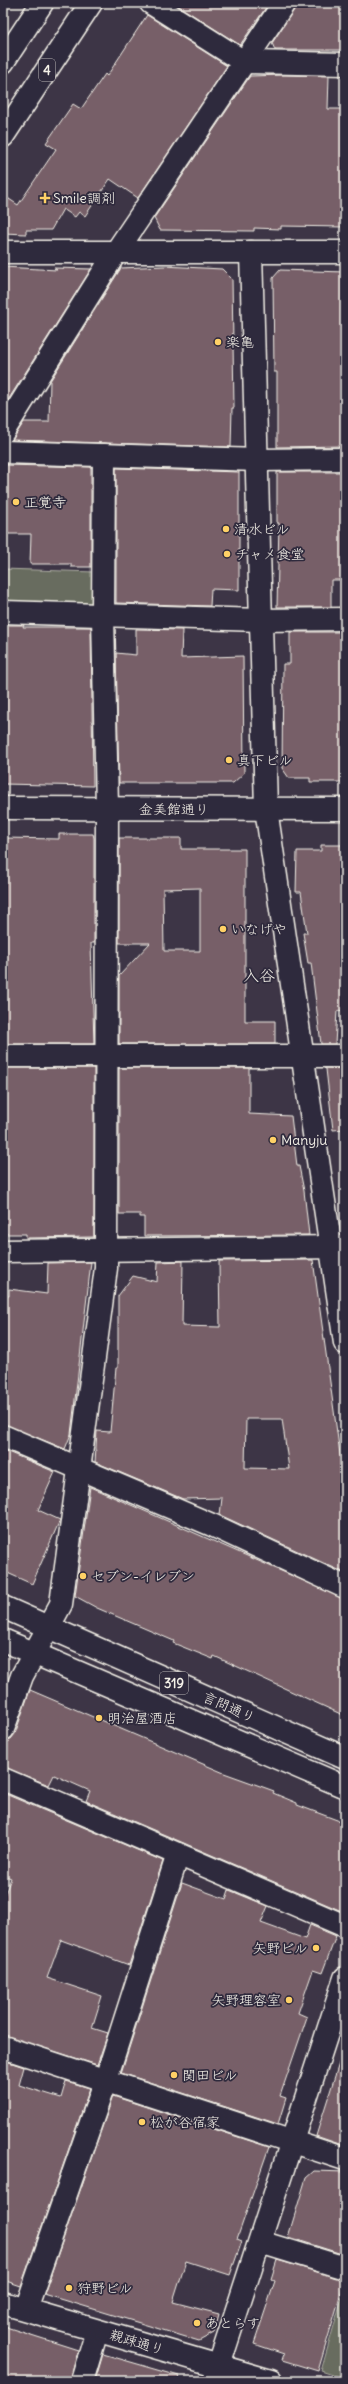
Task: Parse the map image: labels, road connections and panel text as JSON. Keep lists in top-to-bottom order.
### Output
{
  "streets": {
    "main road": [
      "4",
      "金美館通り",
      "319",
      "言問通り",
      "親疎通り"
    ]
  },
  "districts": ["入谷"],
  "places": {
    "health": ["Smile調剤"],
    "other": [
      "楽亀",
      "正覚寺",
      "清水ビル",
      "チャメ食堂",
      "真下ビル",
      "いなげや",
      "Manyju",
      "セブン-イレブン",
      "明治屋酒店",
      "矢野ビル",
      "矢野理容室",
      "関田ビル",
      "松が谷宿家",
      "狩野ビル",
      "あとらす"
    ]
  }
}
